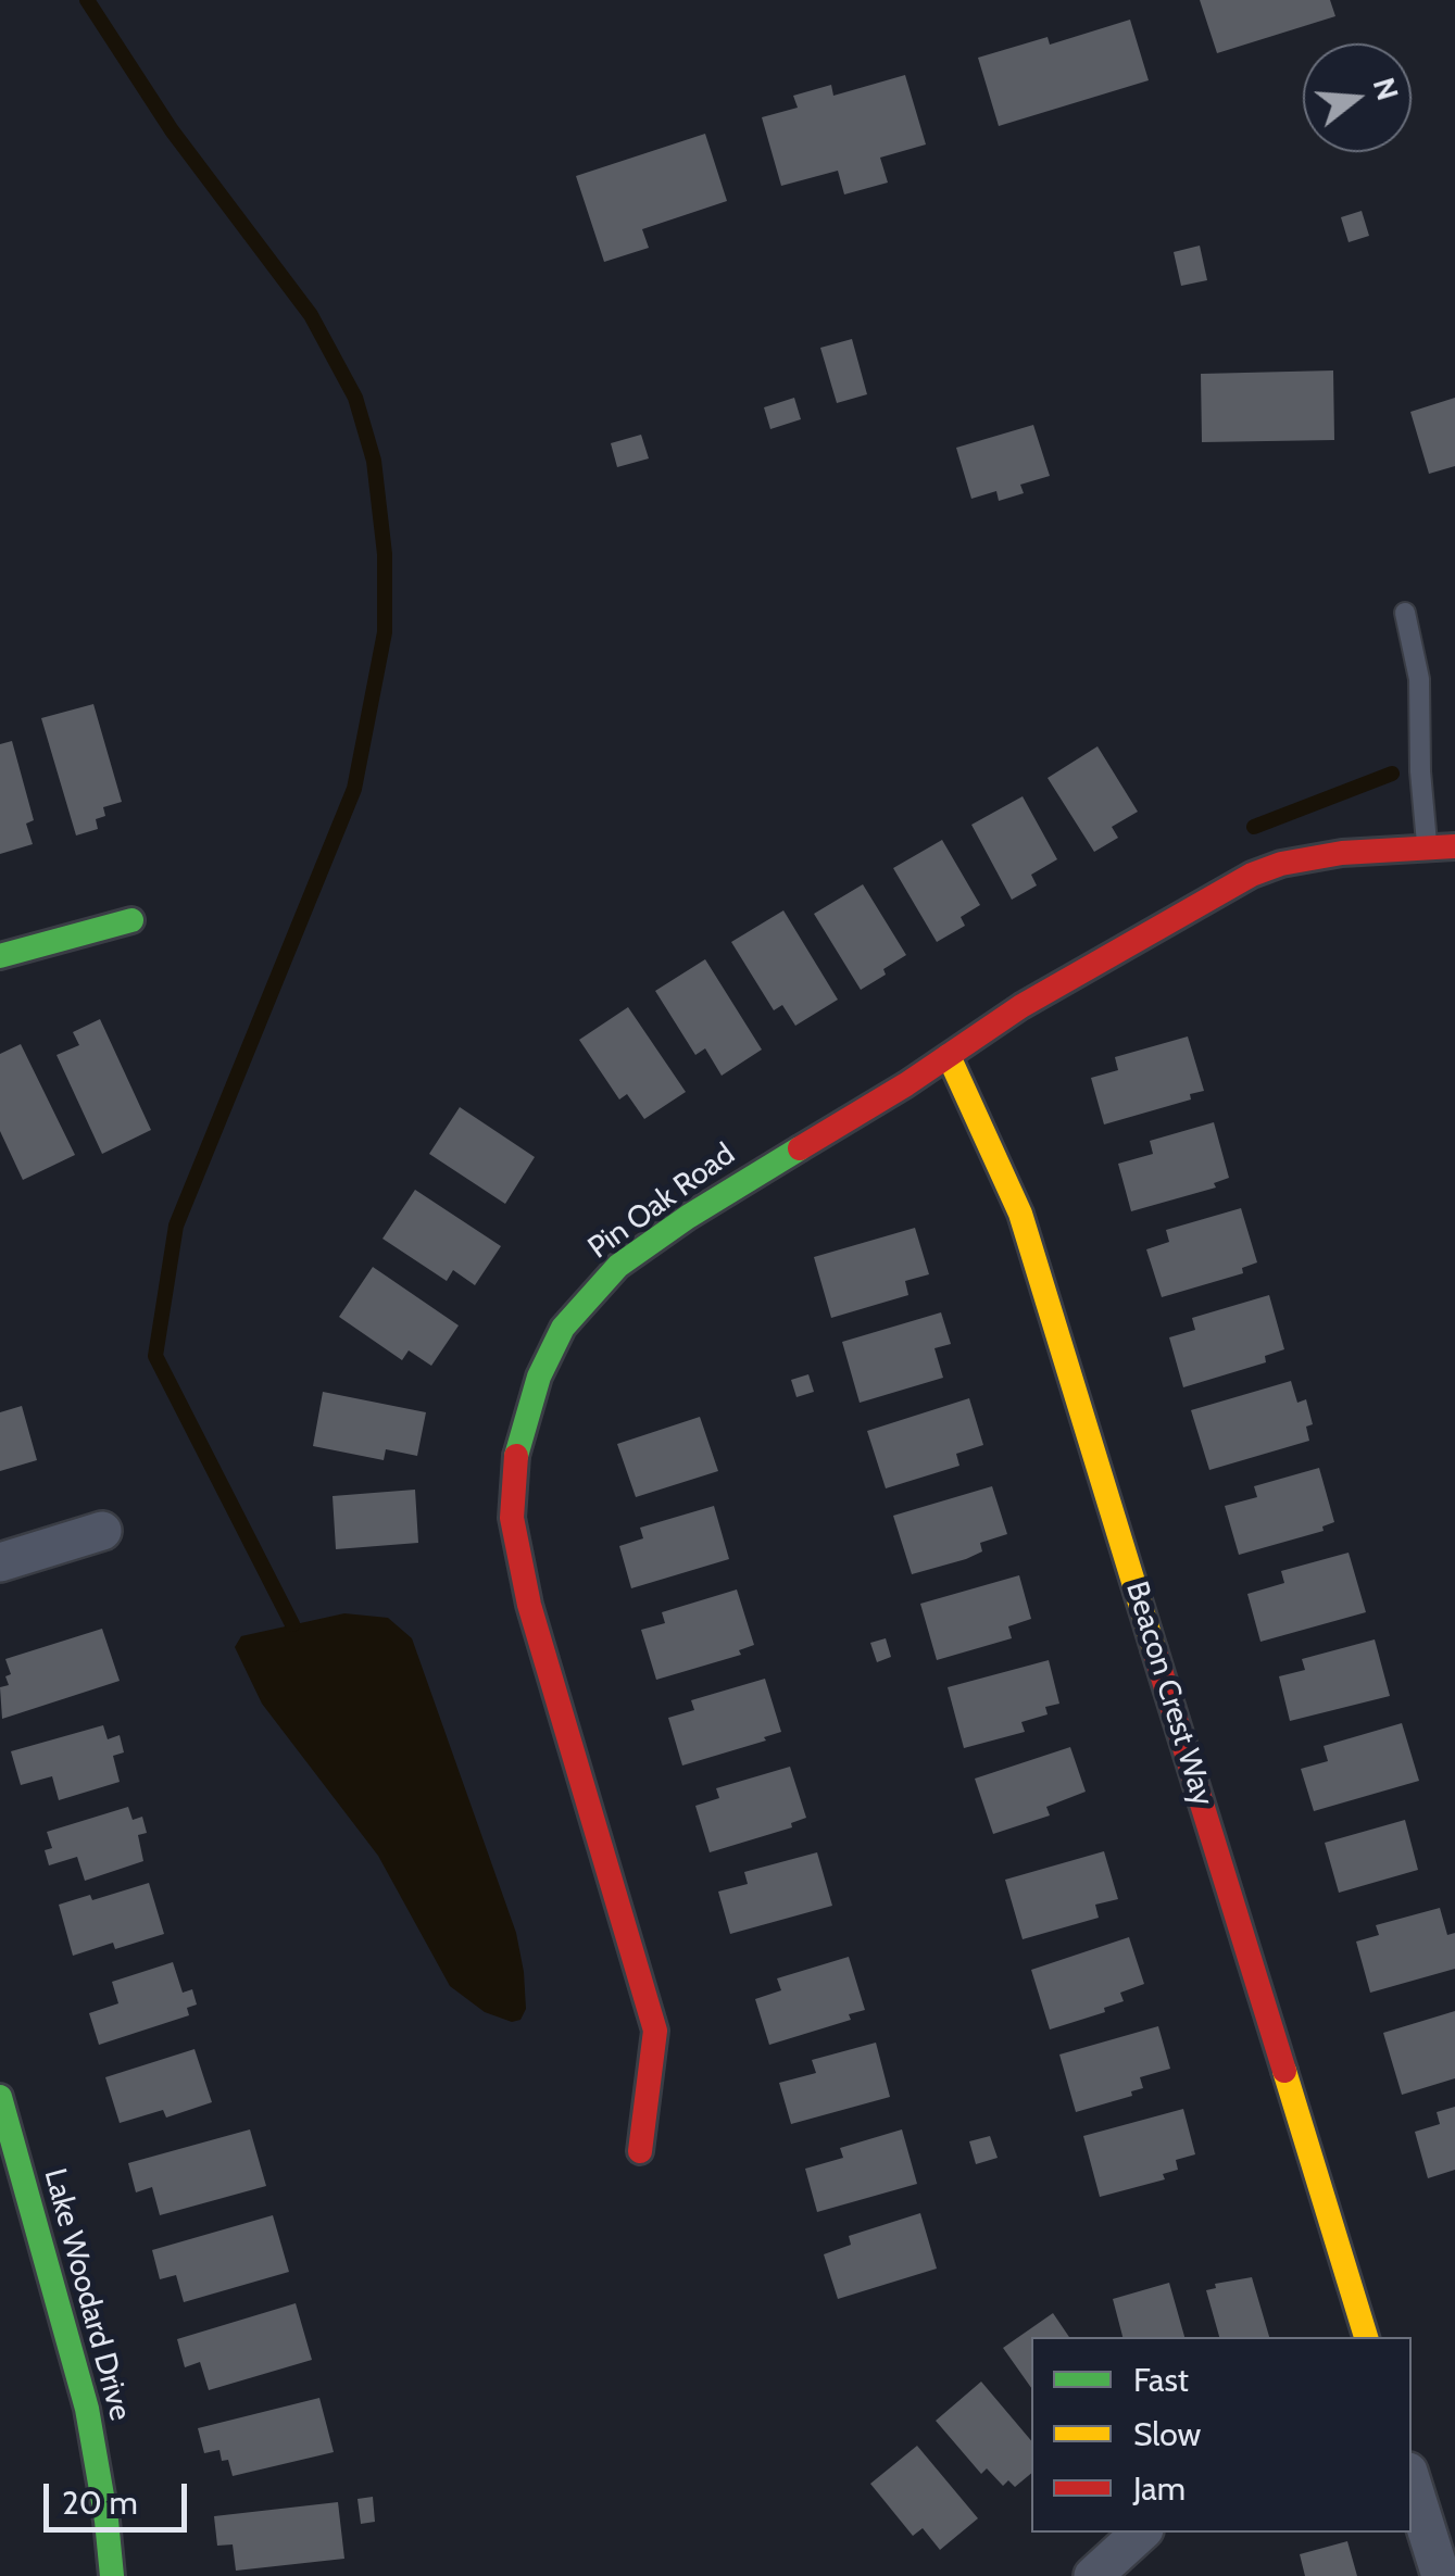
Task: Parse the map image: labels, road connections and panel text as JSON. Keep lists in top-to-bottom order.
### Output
{
  "streets": {
    "street": ["Pin Oak Road", "Beacon Crest Way", "Lake Woodard Drive"]
  },
  "crossings": [
    ["Pin Oak Road", "Beacon Crest Way"]
  ],
  "legend": ["Fast", "Slow", "Jam"],
  "scale_bar": "20 m",
  "north": "right"
}
